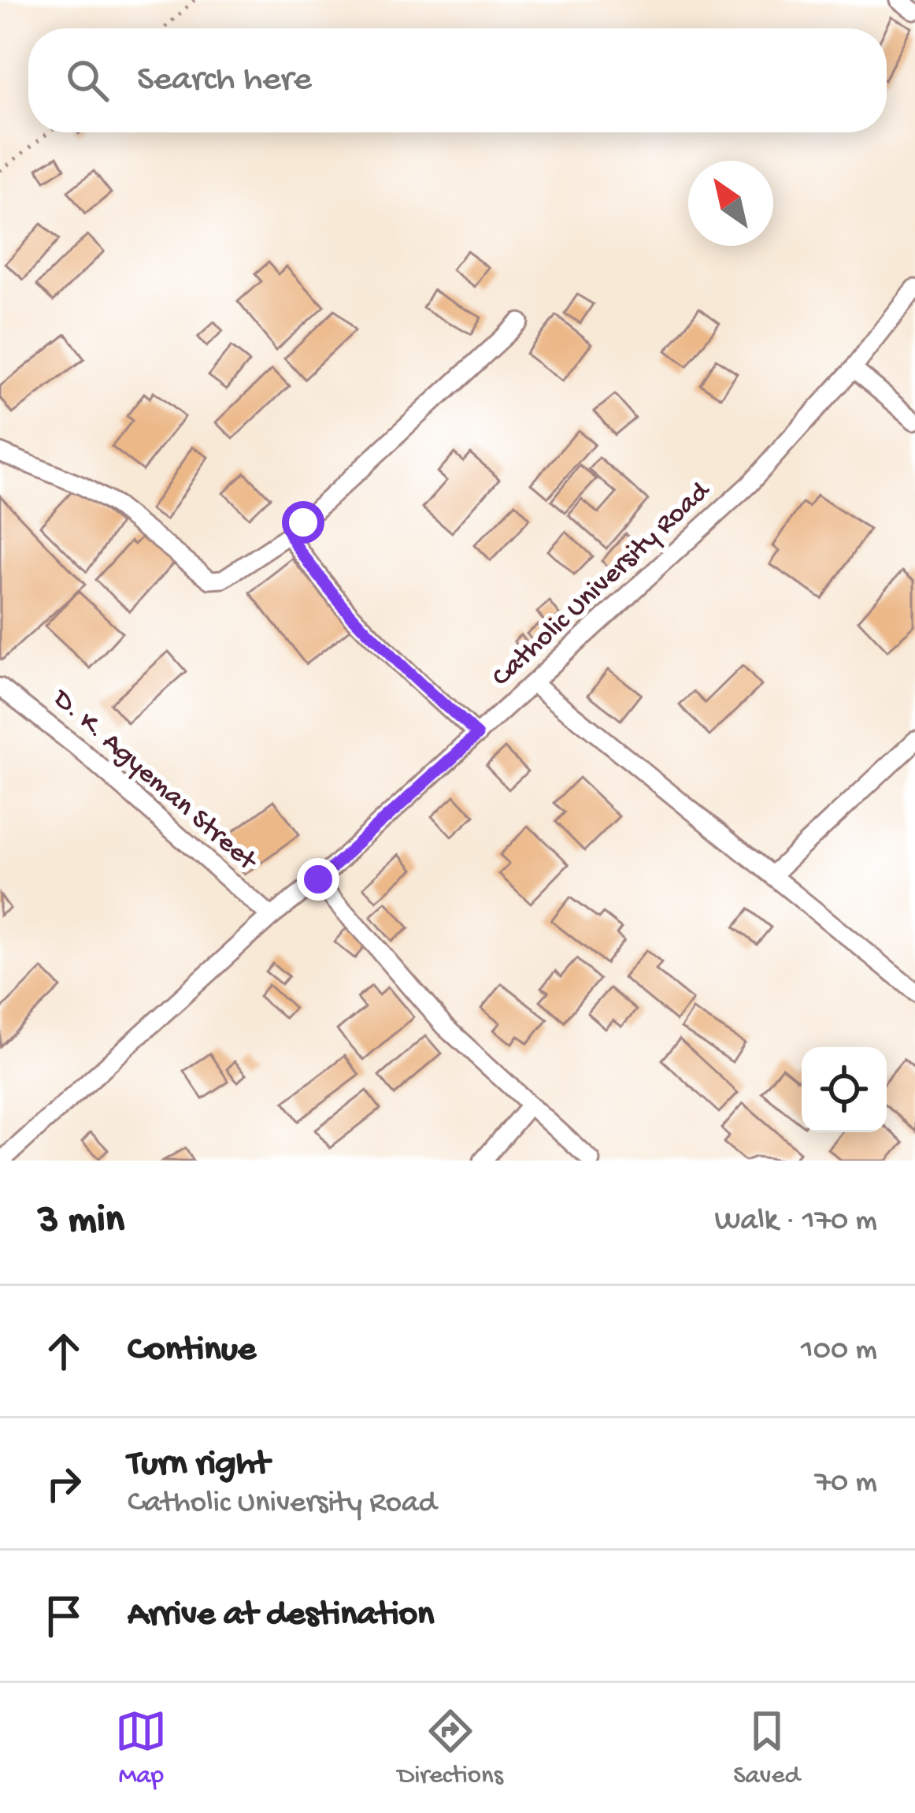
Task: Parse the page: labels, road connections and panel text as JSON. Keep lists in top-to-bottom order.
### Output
{
  "streets": {
    "street": ["Catholic University Road", "D. K. Agyeman Street"]
  },
  "crossings": [
    ["Catholic University Road", "D. K. Agyeman Street"]
  ],
  "north": "top left",
  "page": {
    "search": "Search here",
    "heading": ["3 min", "Walk · 170 m"],
    "list": [
      ["Continue", "100 m"],
      ["Turn right", "Catholic University Road", "70 m"],
      "Arrive at destination"
    ],
    "nav": ["Map", "Directions", "Saved"]
  }
}
